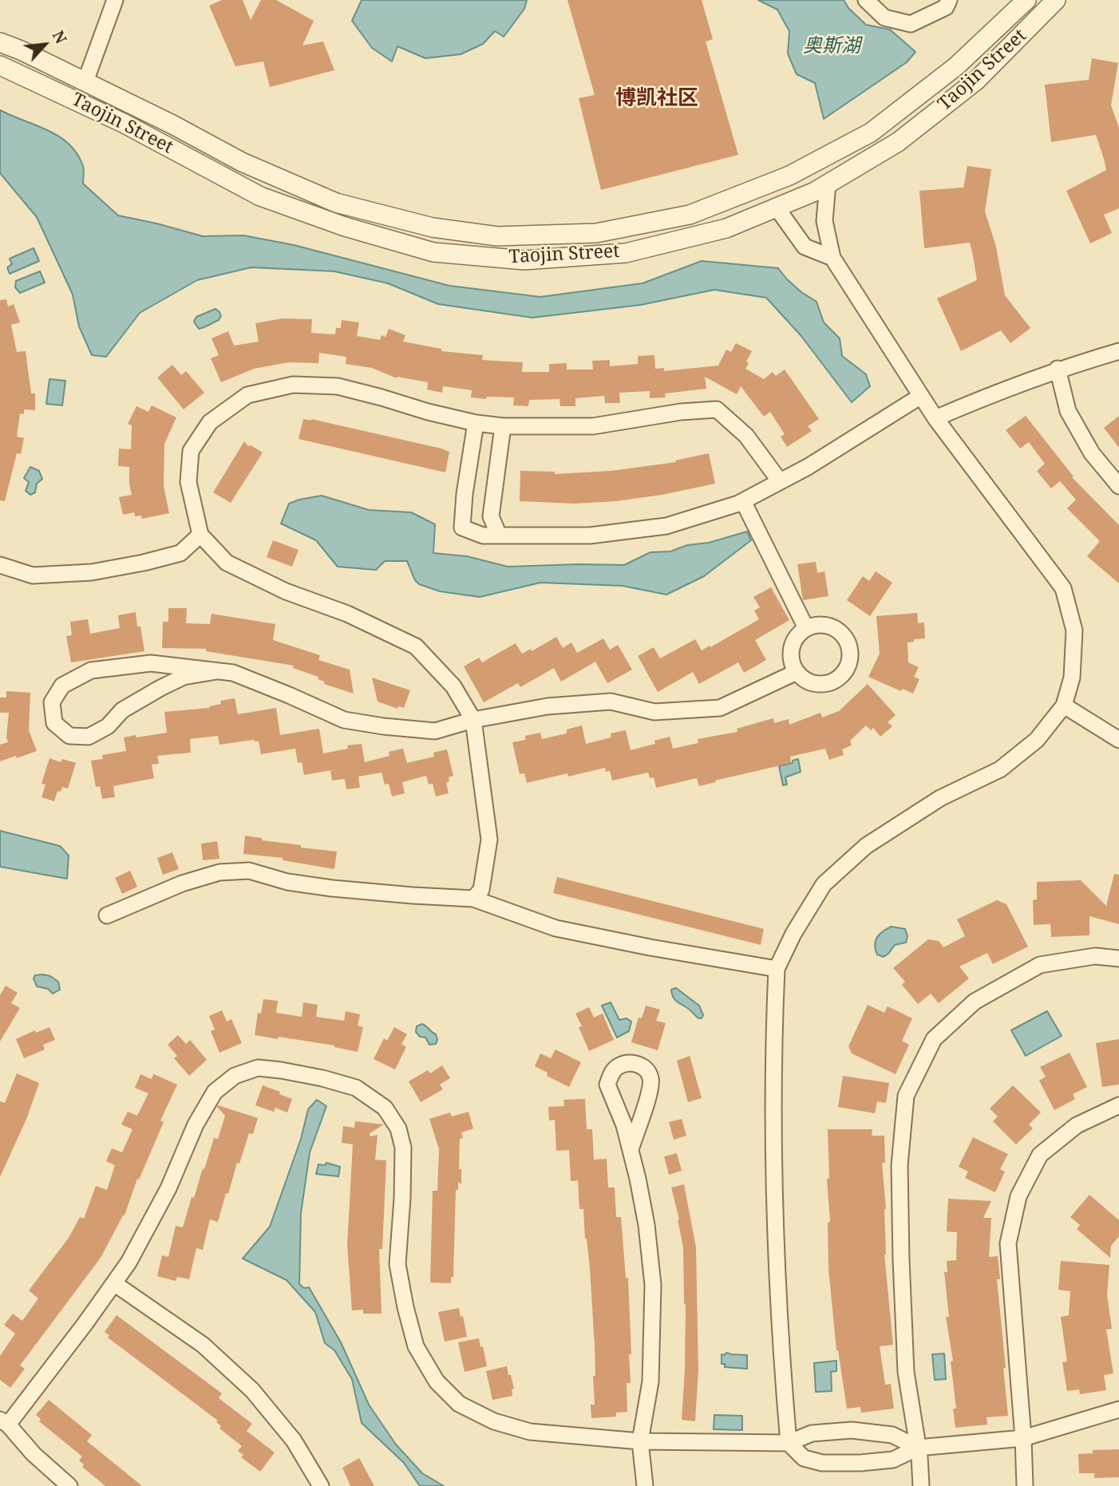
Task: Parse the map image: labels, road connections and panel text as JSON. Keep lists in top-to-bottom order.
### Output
{
  "streets": {
    "street": ["Taojin Street"]
  },
  "districts": ["博凯社区"],
  "water": ["奥斯湖"],
  "north": "top right"
}
